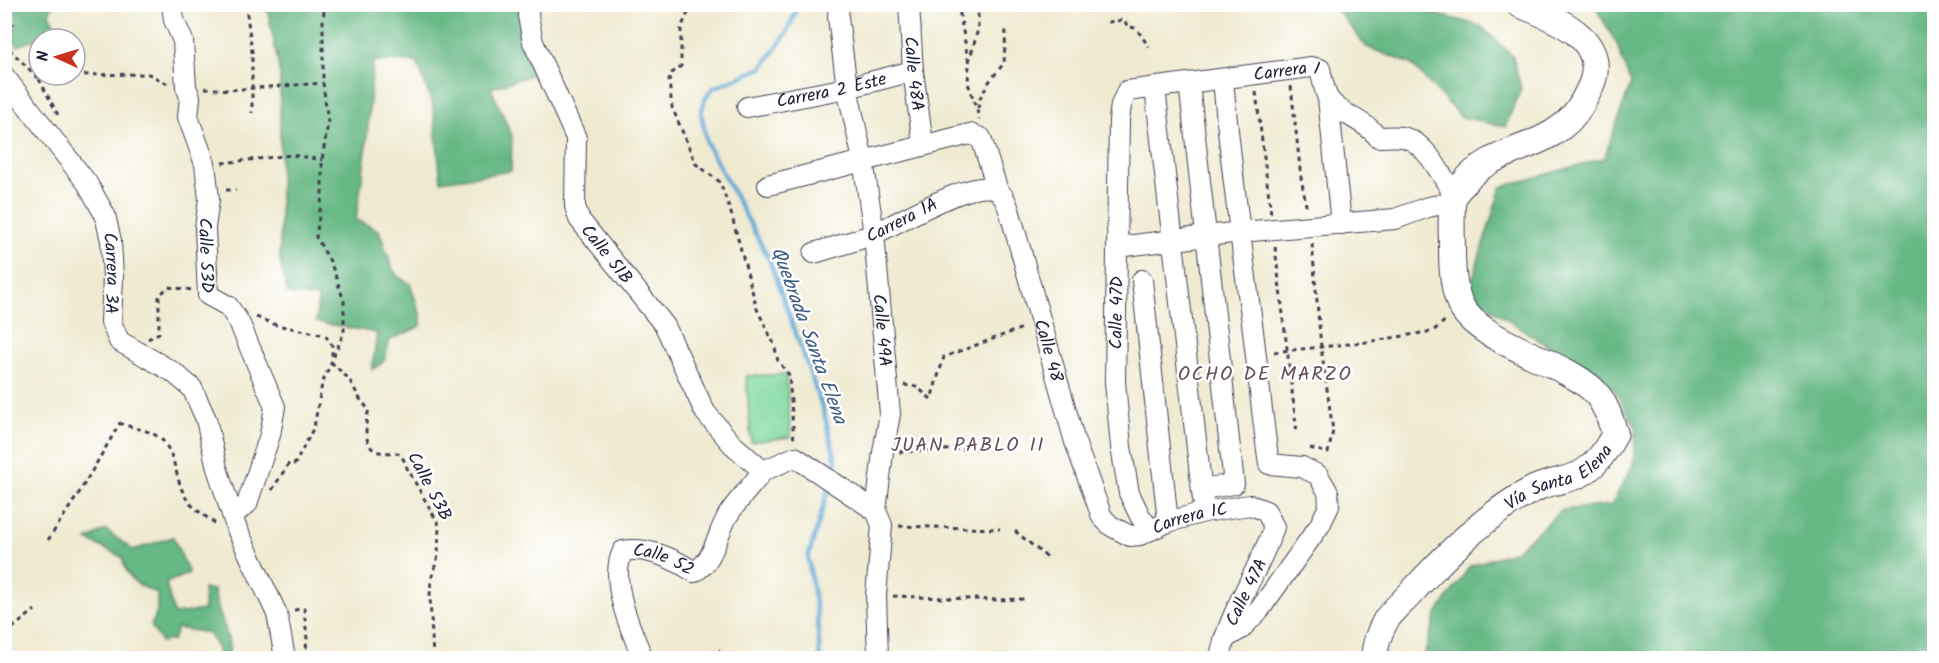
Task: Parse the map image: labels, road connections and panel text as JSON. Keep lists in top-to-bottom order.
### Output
{
  "streets": {
    "main road": ["Vía Santa Elena"],
    "street": [
      "Calle 48A",
      "Carrera 1",
      "Carrera 2 Este",
      "Carrera 1A",
      "Calle 53D",
      "Calle 51B",
      "Carrera 3A",
      "Calle 47D",
      "Calle 49A",
      "Calle 48",
      "Carrera 1C",
      "Calle 52",
      "Calle 47A"
    ],
    "path": ["Calle 53B"]
  },
  "crossings": [
    ["Calle 48A", "Carrera 2 Este"],
    ["Carrera 1", "Calle 47D"],
    ["Carrera 1", "Vía Santa Elena"],
    ["Carrera 2 Este", "Calle 49A"],
    ["Carrera 1A", "Calle 49A"],
    ["Carrera 1A", "Calle 48"],
    ["Calle 53D", "Carrera 3A"],
    ["Calle 51B", "Calle 52"],
    ["Calle 47D", "Carrera 1C"],
    ["Calle 48", "Carrera 1C"],
    ["Carrera 1C", "Calle 47A"]
  ],
  "districts": ["OCHO DE MARZO", "JUAN PABLO II"],
  "water": ["Quebrada Santa Elena"],
  "north": "left"
}
